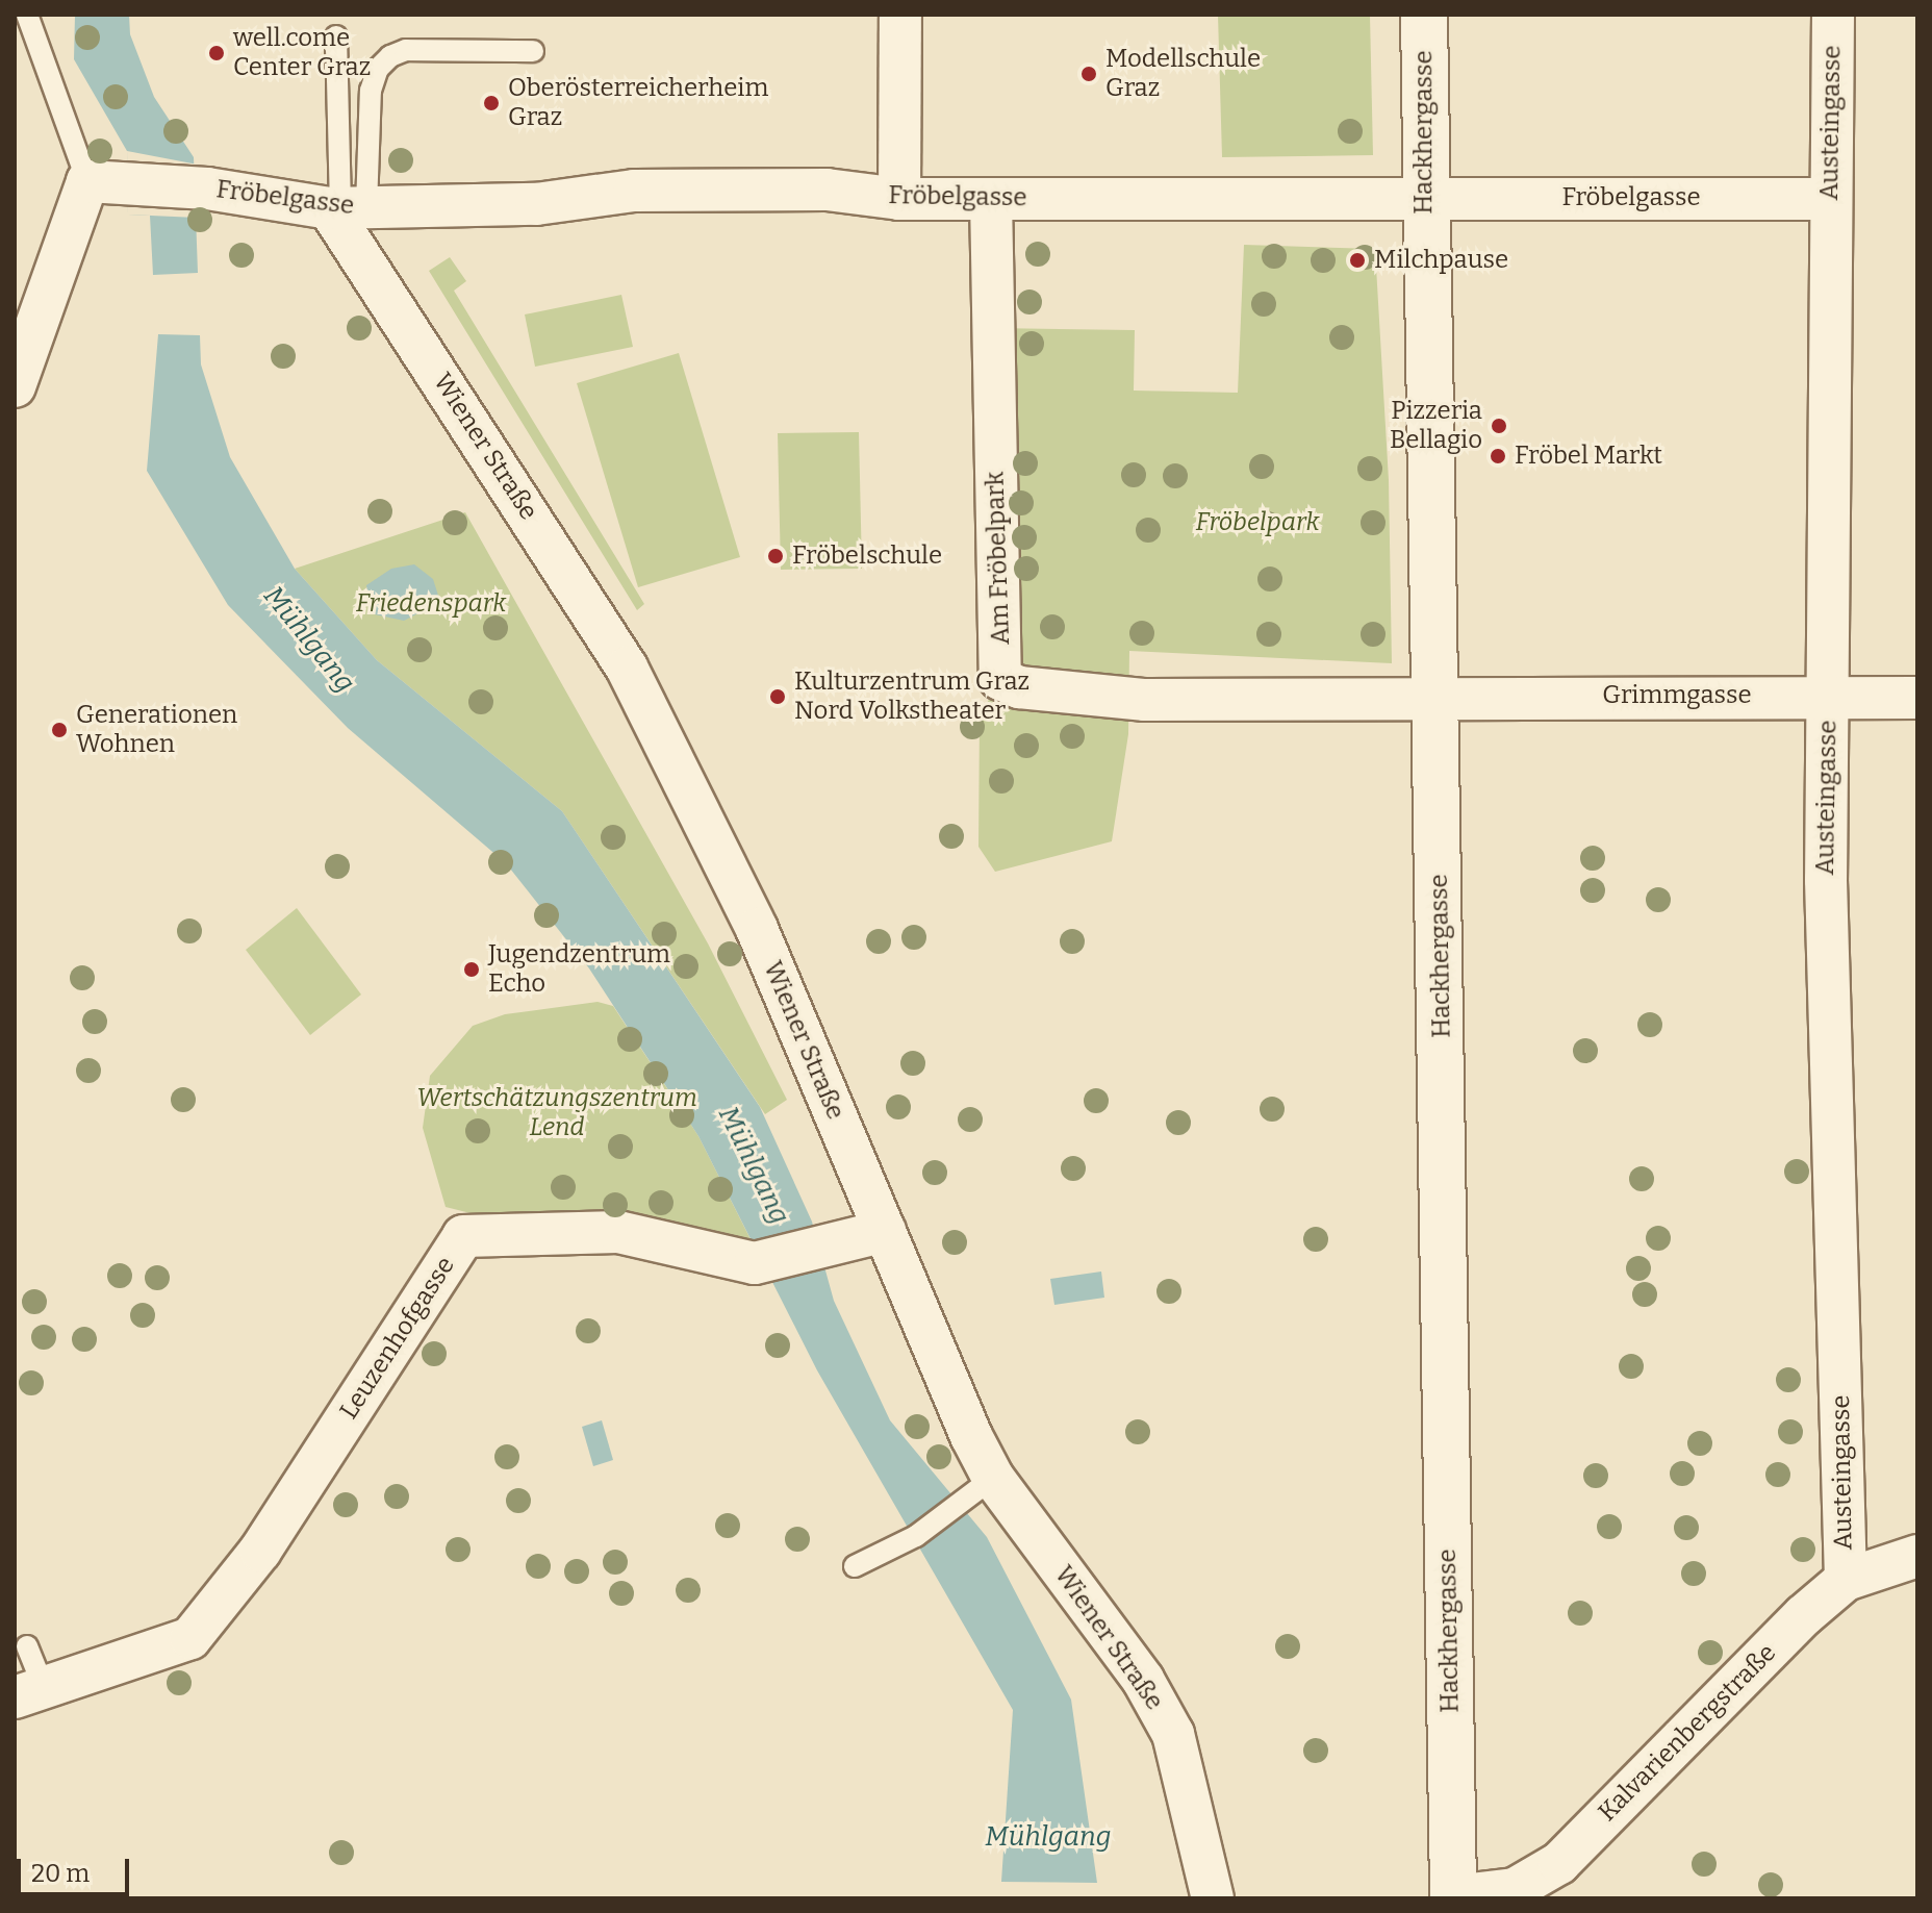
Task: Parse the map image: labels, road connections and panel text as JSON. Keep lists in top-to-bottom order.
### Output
{
  "streets": {
    "main road": ["Hackhergasse"],
    "street": [
      "Austeingasse",
      "Fröbelgasse",
      "Wiener Straße",
      "Am Fröbelpark",
      "Grimmgasse",
      "Leuzenhofgasse",
      "Kalvarienbergstraße"
    ]
  },
  "crossings": [
    ["Austeingasse", "Fröbelgasse"],
    ["Austeingasse", "Grimmgasse"],
    ["Austeingasse", "Kalvarienbergstraße"],
    ["Hackhergasse", "Fröbelgasse"],
    ["Hackhergasse", "Am Fröbelpark"],
    ["Hackhergasse", "Grimmgasse"],
    ["Hackhergasse", "Kalvarienbergstraße"],
    ["Fröbelgasse", "Wiener Straße"],
    ["Fröbelgasse", "Am Fröbelpark"],
    ["Wiener Straße", "Leuzenhofgasse"],
    ["Am Fröbelpark", "Grimmgasse"]
  ],
  "water": ["Mühlgang"],
  "parks": ["Fröbelpark", "Friedenspark", "Wertschätzungszentrum Lend"],
  "places": [
    "well.come Center Graz",
    "Modellschule Graz",
    "Oberösterreicherheim Graz",
    "Milchpause",
    "Pizzeria Bellagio",
    "Fröbel Markt",
    "Fröbelschule",
    "Kulturzentrum Graz Nord Volkstheater",
    "Generationen Wohnen",
    "Jugendzentrum Echo"
  ],
  "scale_bar": "20 m"
}
